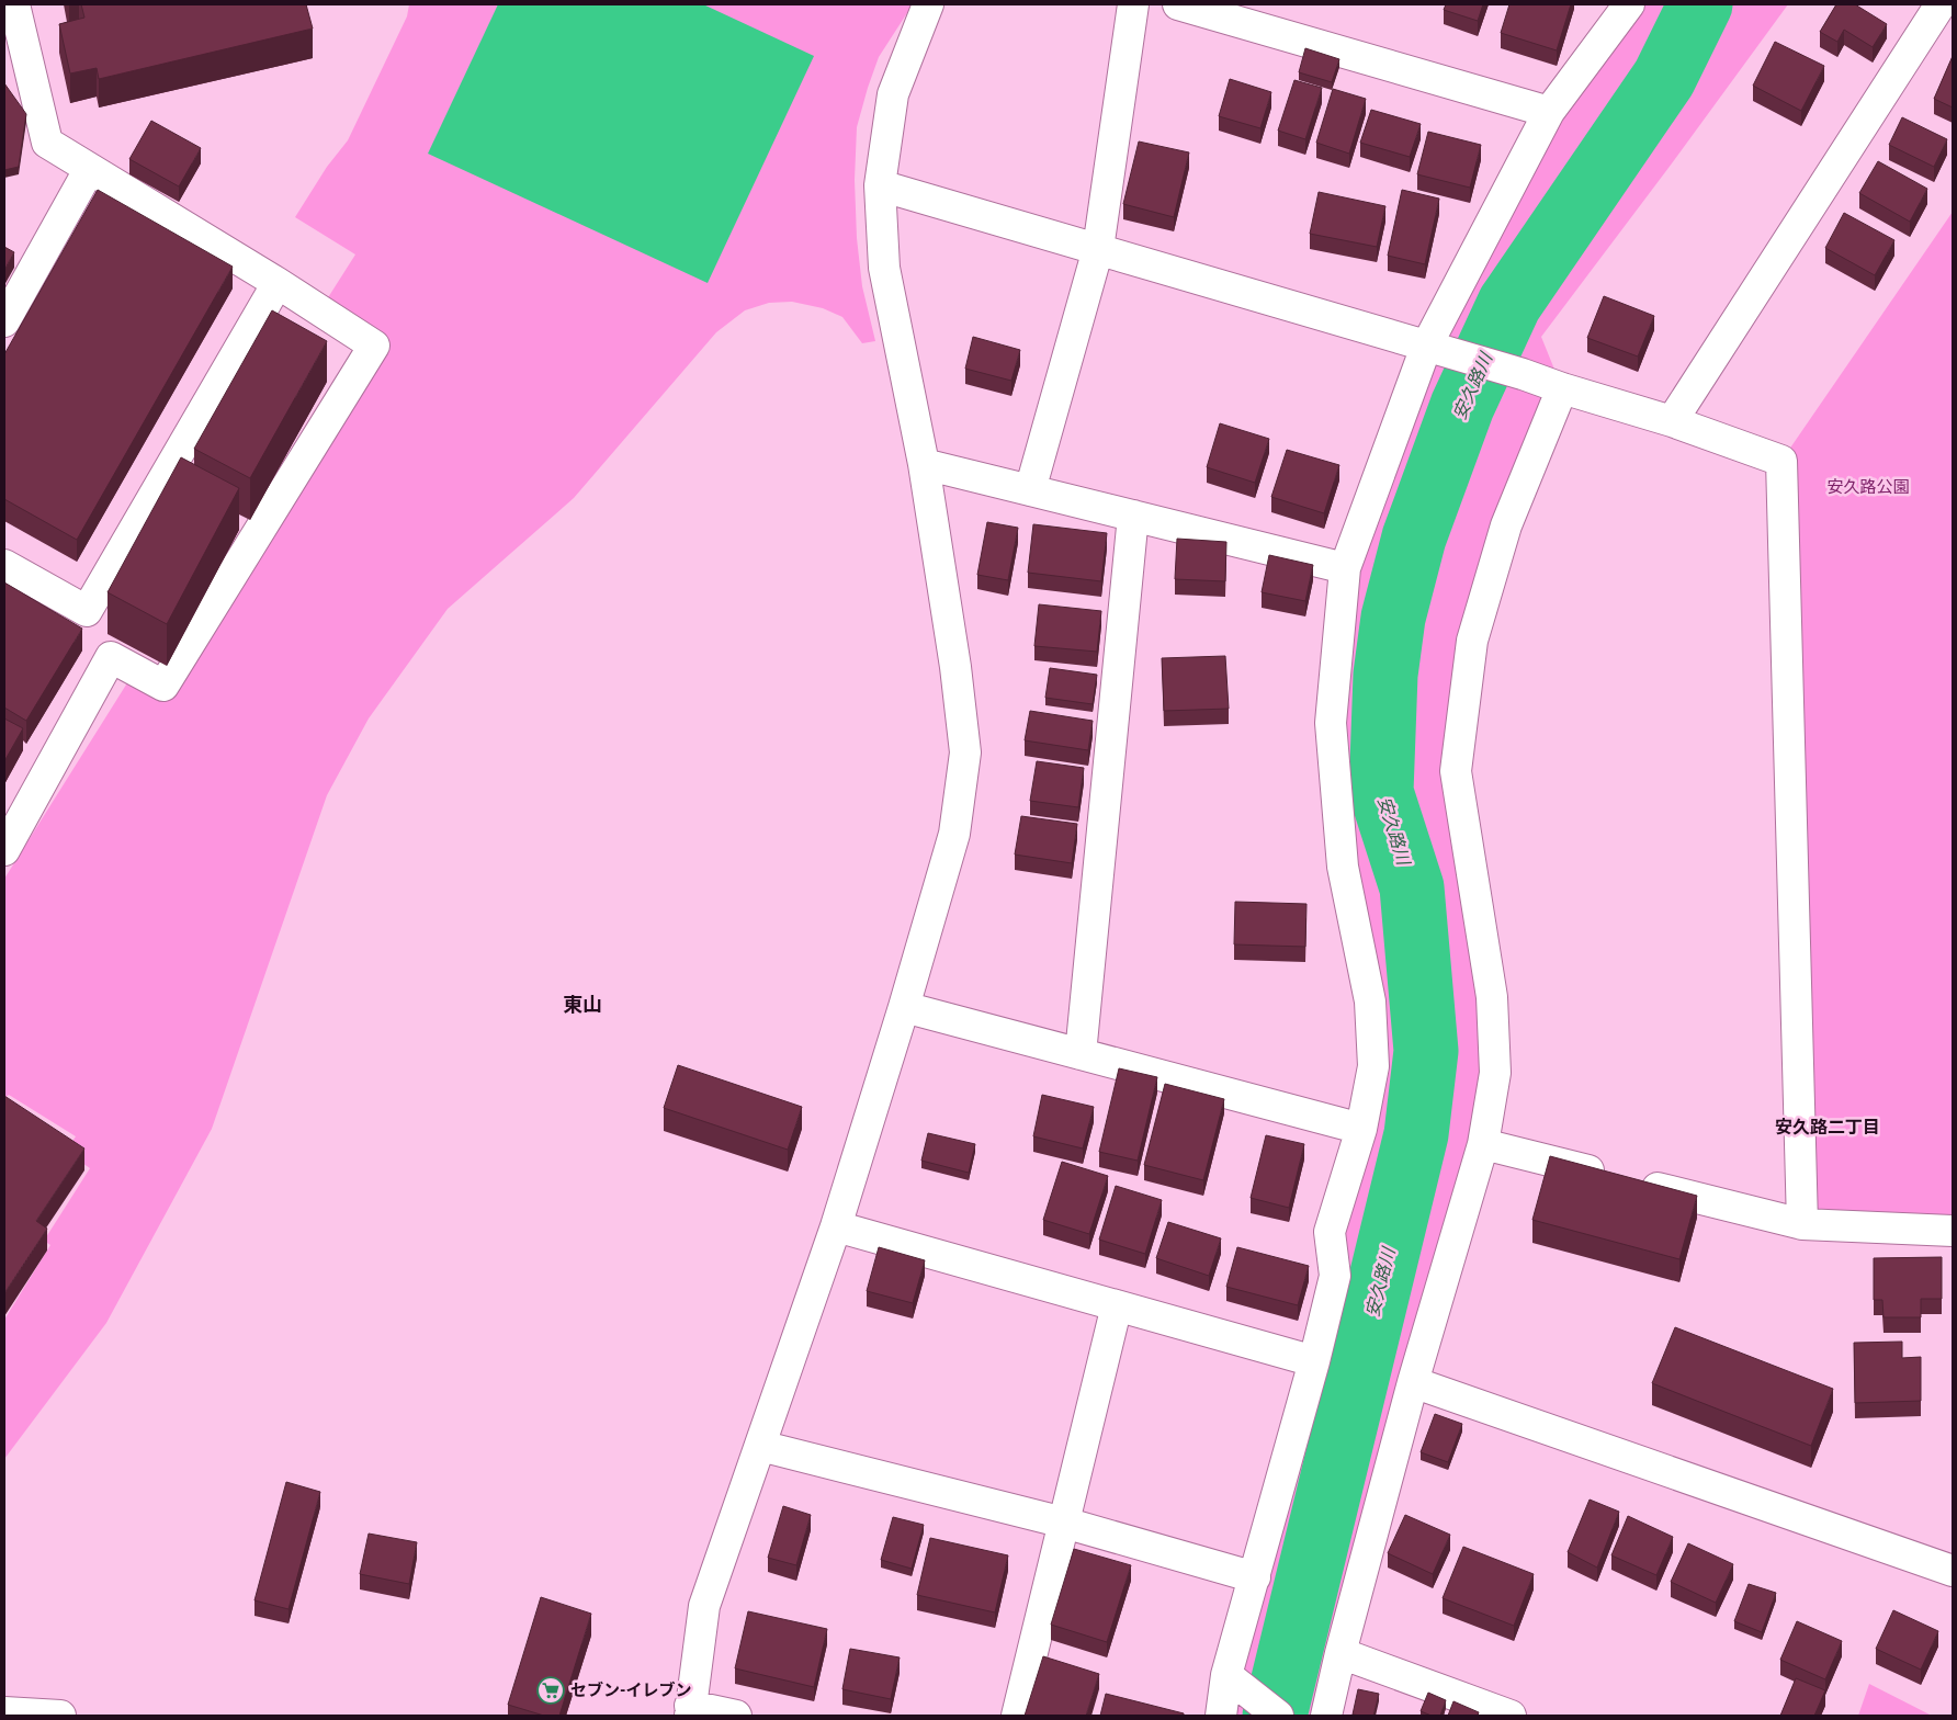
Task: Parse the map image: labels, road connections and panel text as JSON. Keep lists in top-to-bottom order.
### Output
{
  "districts": ["東山", "安久路二丁目"],
  "water": ["安久路川"],
  "parks": ["安久路公園"],
  "places": {
    "supermarket": ["セブン-イレブン"]
  }
}
